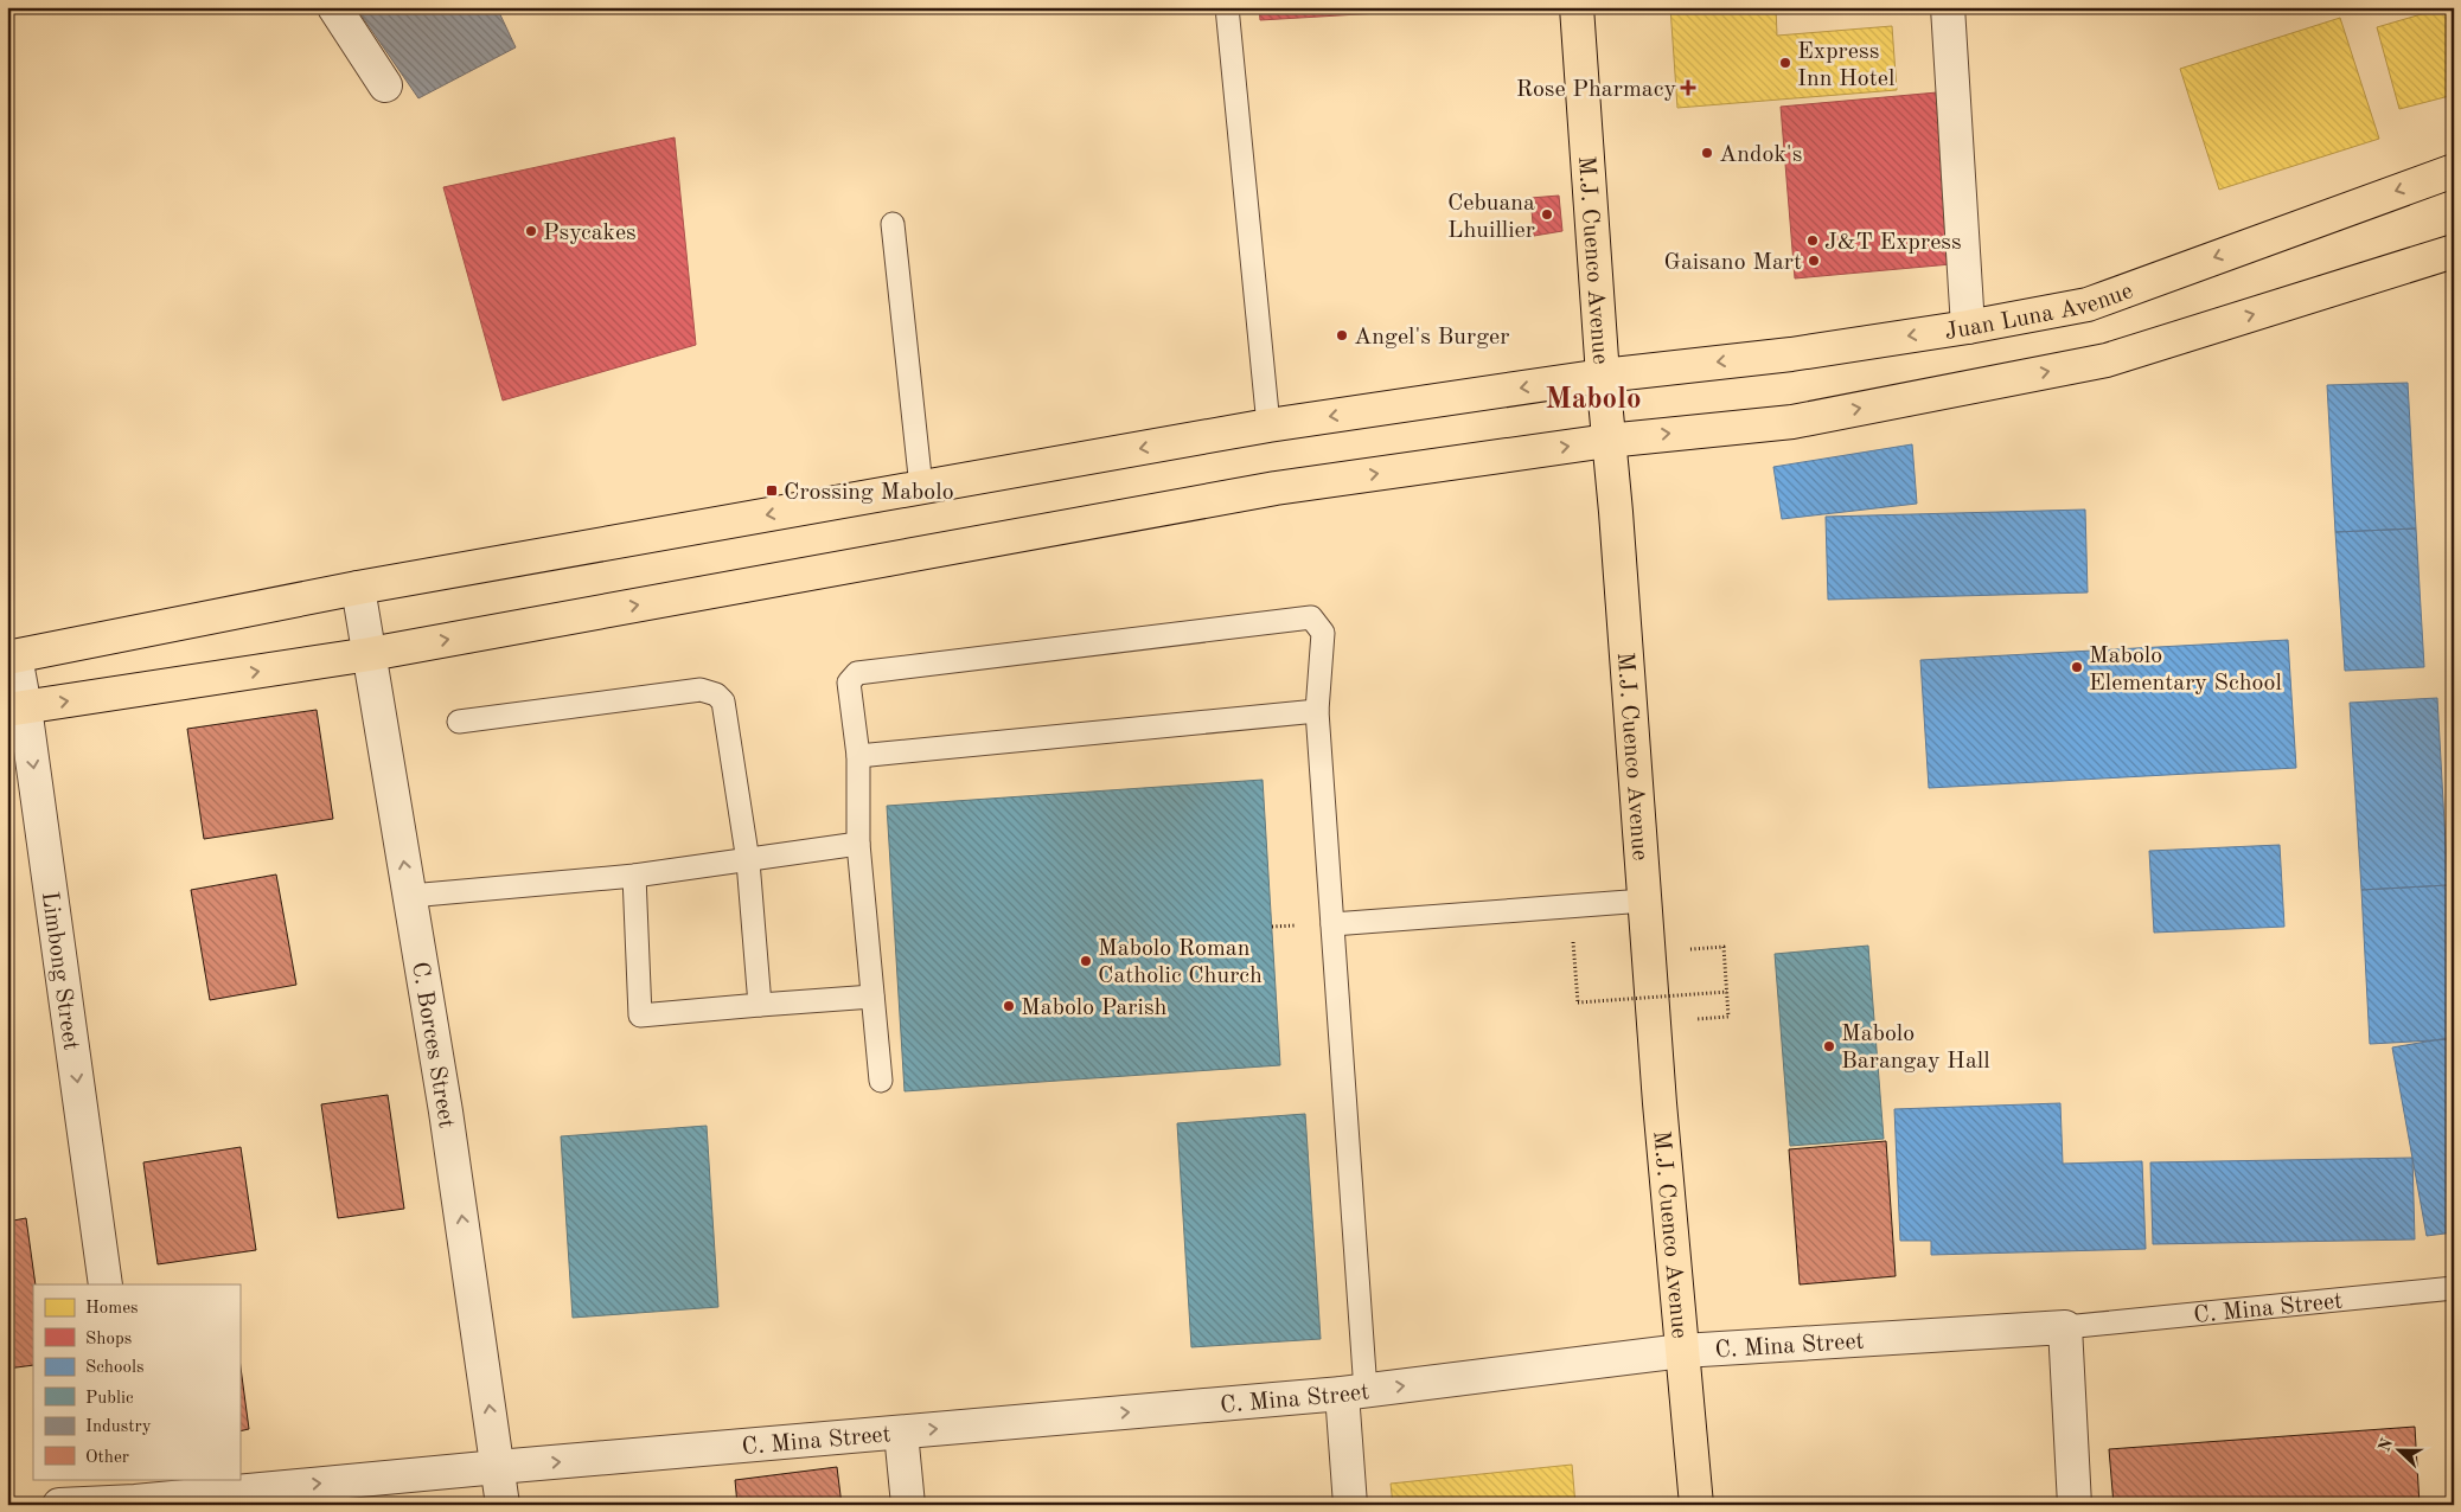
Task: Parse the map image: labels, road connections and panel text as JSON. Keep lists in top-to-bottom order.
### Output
{
  "streets": {
    "main road": ["M.J. Cuenco Avenue", "Juan Luna Avenue"],
    "street": ["Limbong Street", "C. Borces Street", "C. Mina Street"]
  },
  "crossings": [
    ["M.J. Cuenco Avenue", "Juan Luna Avenue"],
    ["M.J. Cuenco Avenue", "C. Mina Street"],
    ["Juan Luna Avenue", "Limbong Street"],
    ["Juan Luna Avenue", "C. Borces Street"],
    ["C. Borces Street", "C. Mina Street"]
  ],
  "one_way": ["Limbong Street", "C. Borces Street", "C. Mina Street"],
  "districts": ["Mabolo"],
  "places": {
    "other": [
      "Express Inn Hotel",
      "Andok's",
      "Cebuana Lhuillier",
      "Psycakes",
      "J&T Express",
      "Gaisano Mart",
      "Angel's Burger",
      "Mabolo Elementary School",
      "Mabolo Roman Catholic Church",
      "Mabolo Parish",
      "Mabolo Barangay Hall"
    ],
    "health": ["Rose Pharmacy"],
    "transit": ["Crossing Mabolo"]
  },
  "legend": [
    "Homes",
    "Shops",
    "Schools",
    "Public",
    "Industry",
    "Other"
  ],
  "north": "left"
}
